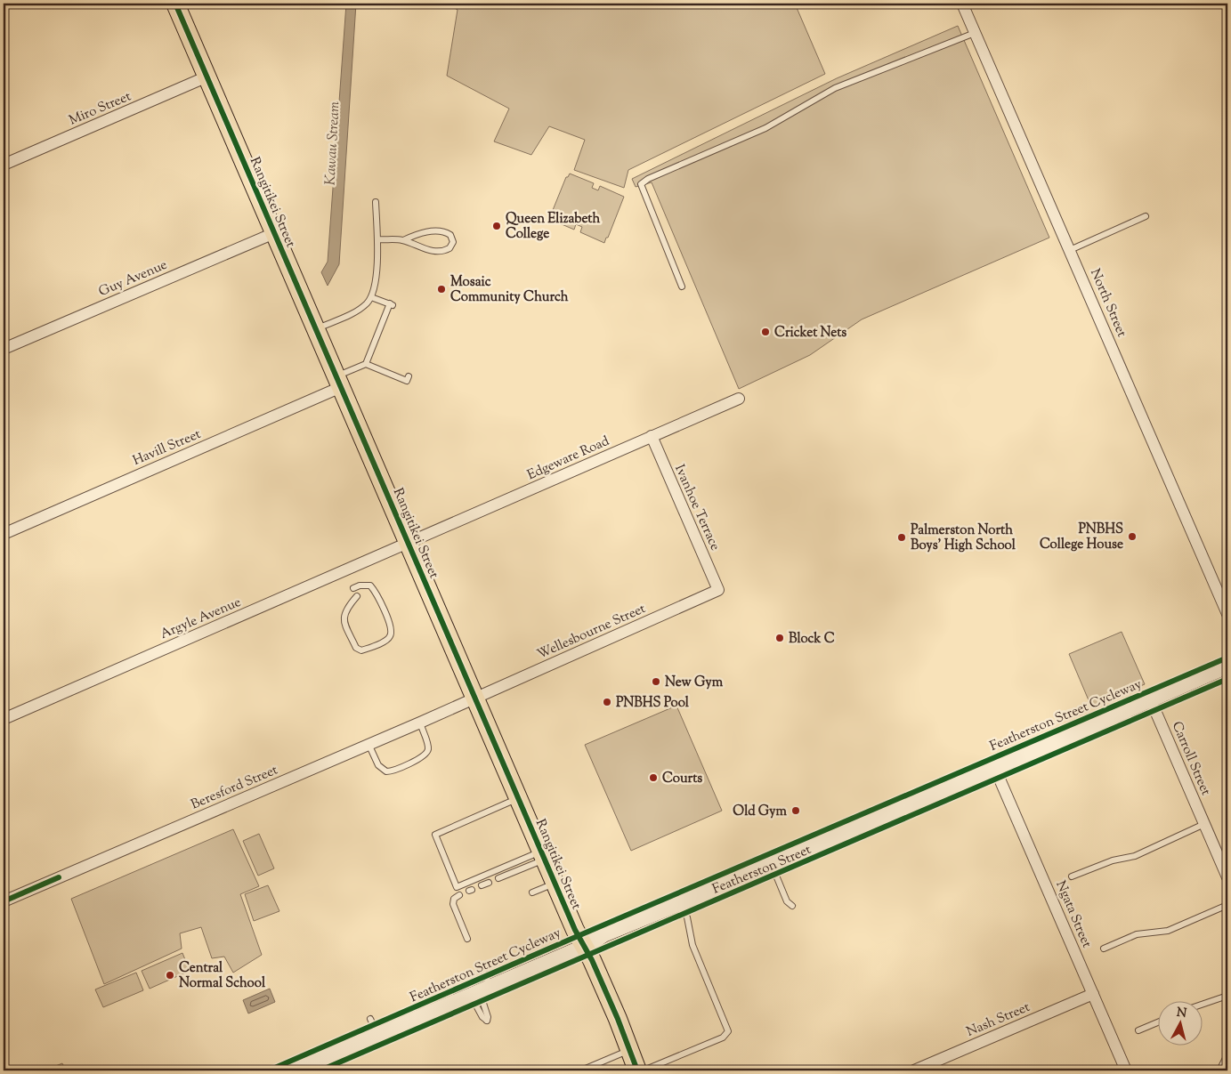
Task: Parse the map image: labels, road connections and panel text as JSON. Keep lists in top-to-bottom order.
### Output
{
  "streets": {
    "highway": ["Rangitikei Street"],
    "main road": ["Featherston Street"],
    "street": [
      "Miro Street",
      "Guy Avenue",
      "North Street",
      "Havill Street",
      "Edgeware Road",
      "Ivanhoe Terrace",
      "Argyle Avenue",
      "Wellesbourne Street",
      "Carroll Street",
      "Beresford Street",
      "Ngata Street",
      "Nash Street"
    ],
    "cycle path": ["Featherston Street Cycleway"]
  },
  "crossings": [
    ["Miro Street", "Rangitikei Street"],
    ["Rangitikei Street", "Guy Avenue"],
    ["Rangitikei Street", "Havill Street"],
    ["Rangitikei Street", "Edgeware Road"],
    ["Rangitikei Street", "Argyle Avenue"],
    ["Rangitikei Street", "Wellesbourne Street"],
    ["Rangitikei Street", "Beresford Street"],
    ["Rangitikei Street", "Featherston Street"],
    ["Edgeware Road", "Ivanhoe Terrace"],
    ["Edgeware Road", "Argyle Avenue"],
    ["Ivanhoe Terrace", "Wellesbourne Street"],
    ["Wellesbourne Street", "Beresford Street"],
    ["Carroll Street", "Featherston Street"],
    ["Featherston Street", "Ngata Street"],
    ["Ngata Street", "Nash Street"]
  ],
  "water": ["Kawau Stream"],
  "places": [
    "Queen Elizabeth College",
    "Mosaic Community Church",
    "Cricket Nets",
    "PNBHS College House",
    "Palmerston North Boys' High School",
    "Block C",
    "New Gym",
    "PNBHS Pool",
    "Courts",
    "Old Gym",
    "Central Normal School"
  ],
  "north": "top"
}
